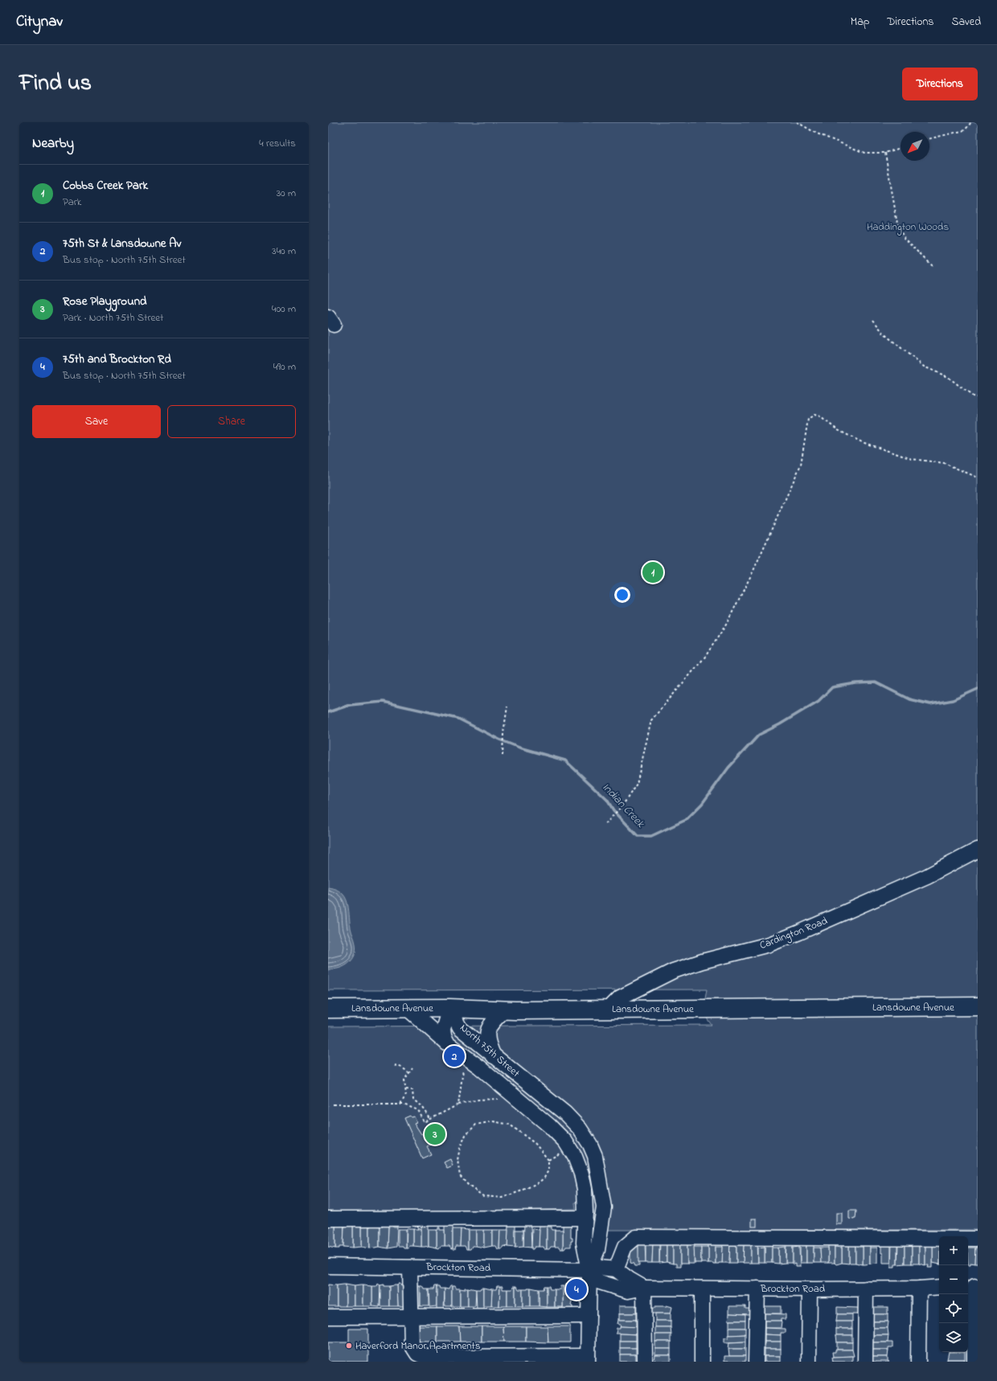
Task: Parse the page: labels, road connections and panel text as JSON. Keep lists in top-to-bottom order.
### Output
{
  "streets": {
    "main road": ["Lansdowne Avenue"],
    "street": ["Cardington Road", "North 75th Street", "Brockton Road"]
  },
  "crossings": [
    ["Cardington Road", "Lansdowne Avenue"],
    ["Lansdowne Avenue", "North 75th Street"],
    ["North 75th Street", "Brockton Road"]
  ],
  "water": ["Indian Creek"],
  "parks": ["Haddington Woods"],
  "places": ["Haverford Manor Apartments"],
  "north": "bottom left",
  "page": {
    "header": "Citynav",
    "nav": ["Map", "Directions", "Saved"],
    "title": "Find us",
    "buttons": [
      "Directions",
      ["Save", "Share"]
    ],
    "heading": ["Nearby", "4 results"],
    "list": [
      {
        "mark": "1",
        "name": "Cobbs Creek Park",
        "note": "Park",
        "value": "30 m"
      },
      {
        "mark": "2",
        "name": "75th St & Lansdowne Av",
        "note": "Bus stop · North 75th Street",
        "value": "340 m"
      },
      {
        "mark": "3",
        "name": "Rose Playground",
        "note": "Park · North 75th Street",
        "value": "400 m"
      },
      {
        "mark": "4",
        "name": "75th and Brockton Rd",
        "note": "Bus stop · North 75th Street",
        "value": "490 m"
      }
    ],
    "pins": [
      "1",
      "2",
      "3",
      "4"
    ],
    "map_buttons": ["+", "−"]
  }
}
